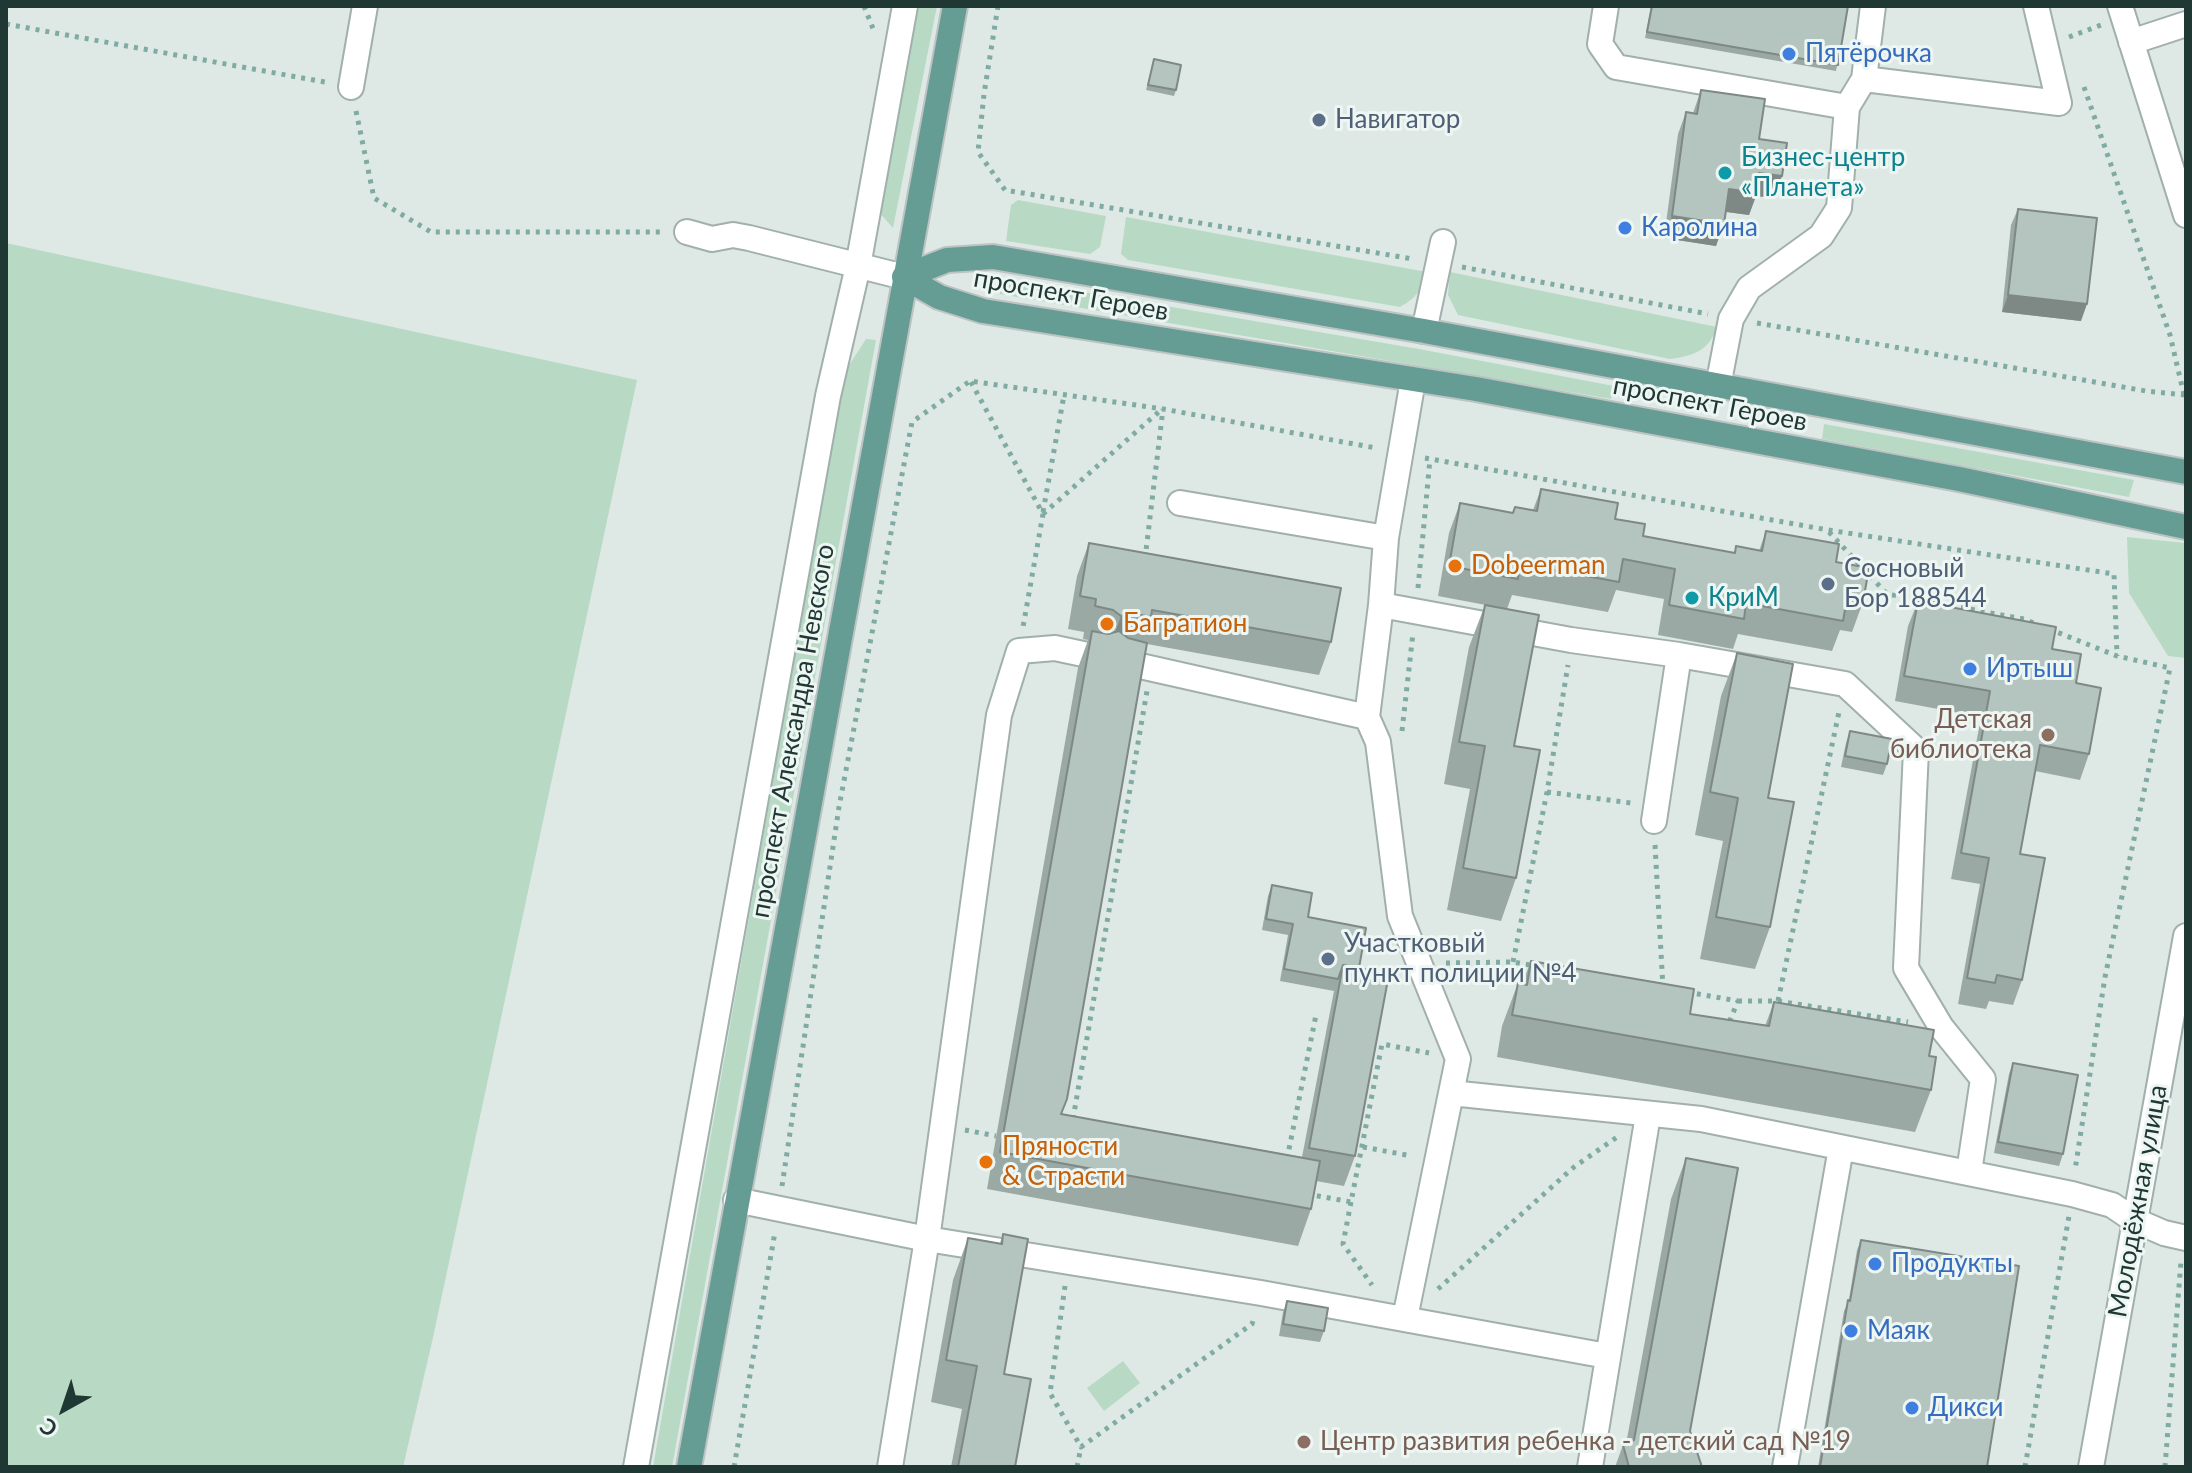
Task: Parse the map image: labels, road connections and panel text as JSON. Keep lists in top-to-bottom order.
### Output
{
  "streets": {
    "main road": ["проспект Героев", "проспект Александра Невского"],
    "street": ["Молодёжная улица"]
  },
  "crossings": [
    ["проспект Героев", "проспект Александра Невского"]
  ],
  "places": [
    "Пятёрочка",
    "Навигатор",
    "Бизнес-центр «Планета»",
    "Каролина",
    "Dobeerman",
    "Сосновый Бор 188544",
    "КриМ",
    "Багратион",
    "Иртыш",
    "Детская библиотека",
    "Участковый пункт полиции №4",
    "Пряности & Страсти",
    "Продукты",
    "Маяк",
    "Дикси",
    "Центр развития ребенка - детский сад №19"
  ],
  "north": "bottom left"
}
